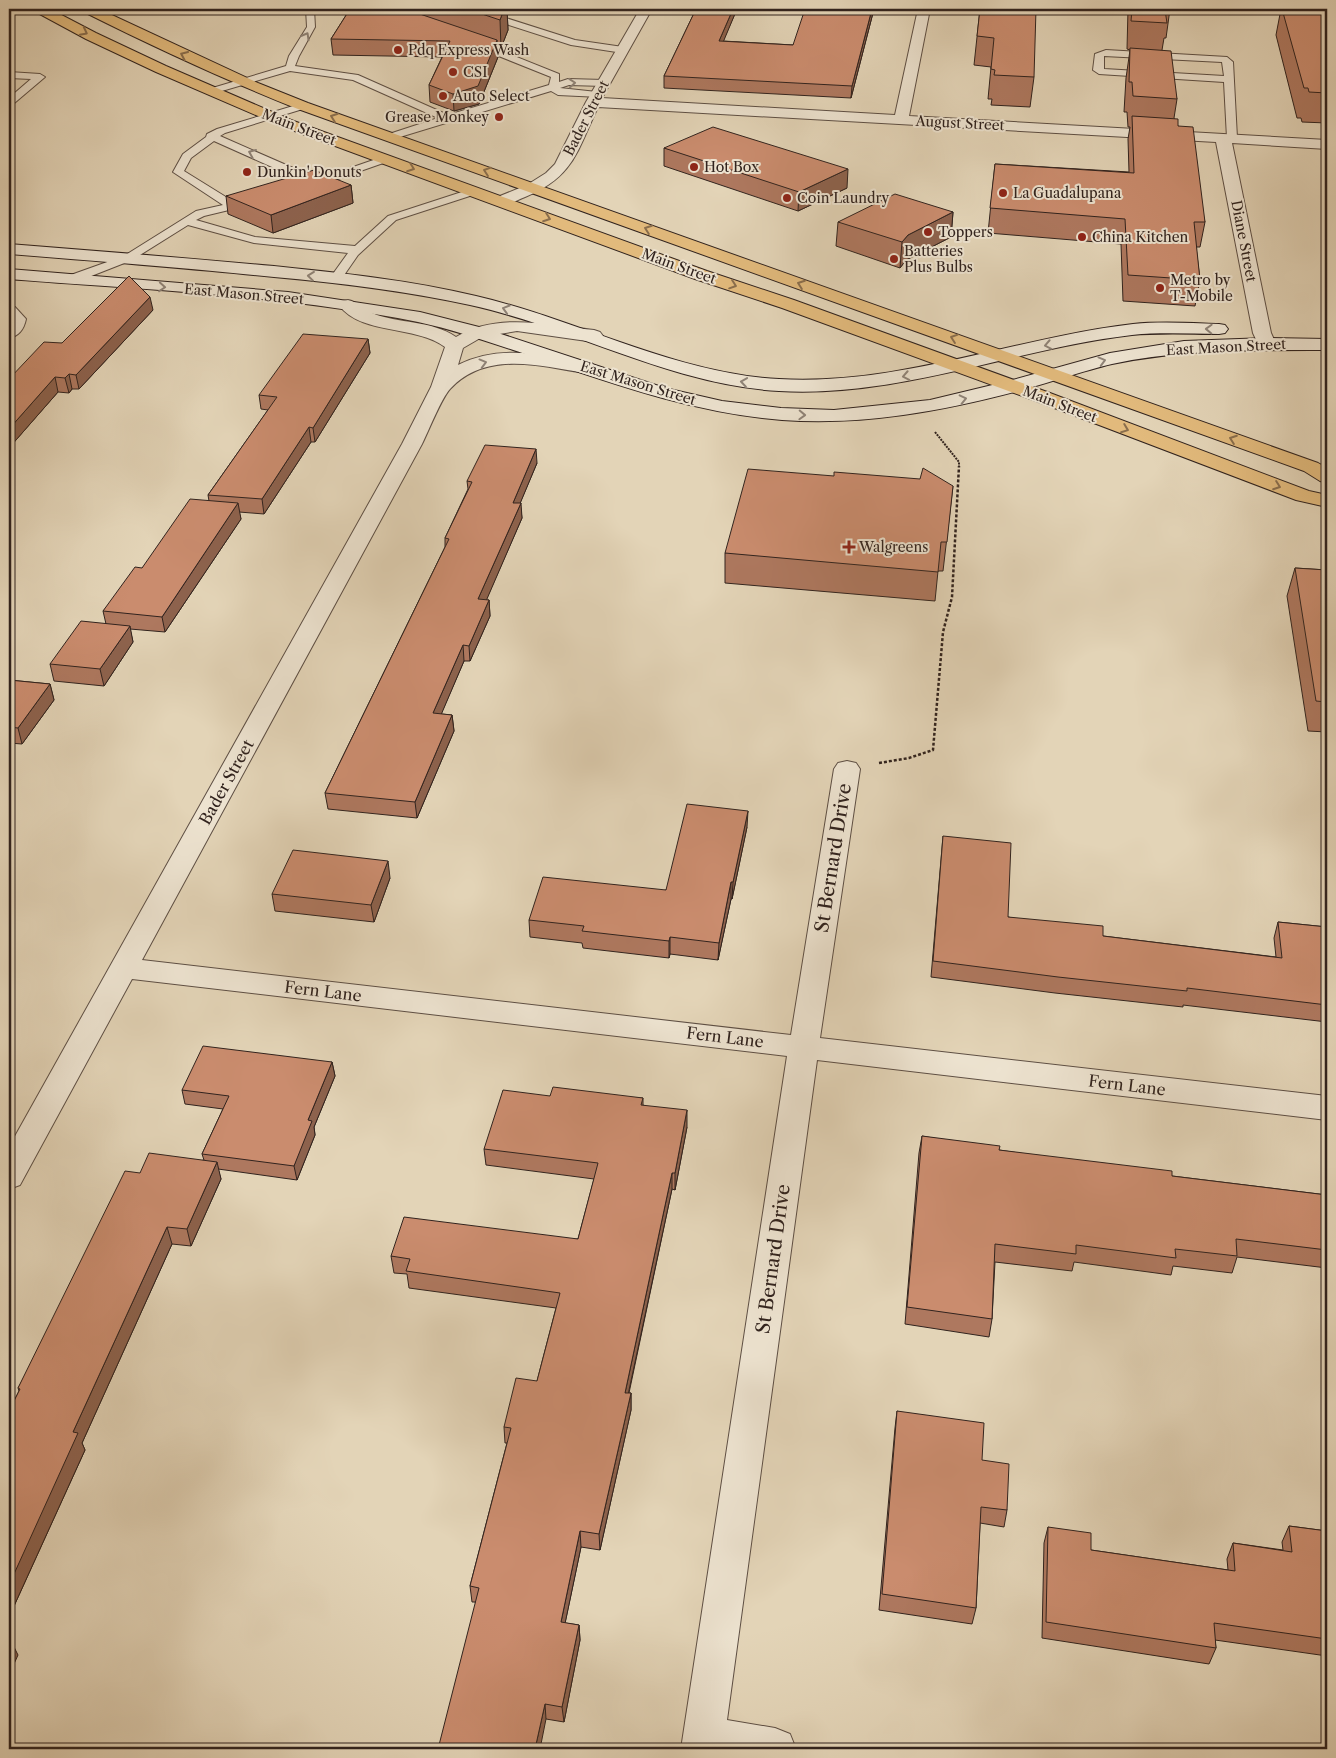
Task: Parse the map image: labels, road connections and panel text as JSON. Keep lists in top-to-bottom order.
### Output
{
  "streets": {
    "main road": ["Main Street"],
    "street": [
      "Bader Street",
      "August Street",
      "Diane Street",
      "East Mason Street",
      "St Bernard Drive",
      "Fern Lane"
    ]
  },
  "crossings": [
    ["Bader Street", "August Street"],
    ["Bader Street", "Main Street"],
    ["Bader Street", "East Mason Street"],
    ["Bader Street", "Fern Lane"],
    ["August Street", "Diane Street"],
    ["Main Street", "East Mason Street"],
    ["Diane Street", "East Mason Street"],
    ["St Bernard Drive", "Fern Lane"]
  ],
  "places": {
    "other": [
      "Pdq Express Wash",
      "CSI",
      "Auto Select",
      "Grease Monkey",
      "Hot Box",
      "Dunkin' Donuts",
      "La Guadalupana",
      "Coin Laundry",
      "Toppers",
      "China Kitchen",
      "Batteries Plus Bulbs",
      "Metro by T-Mobile"
    ],
    "health": ["Walgreens"]
  }
}
